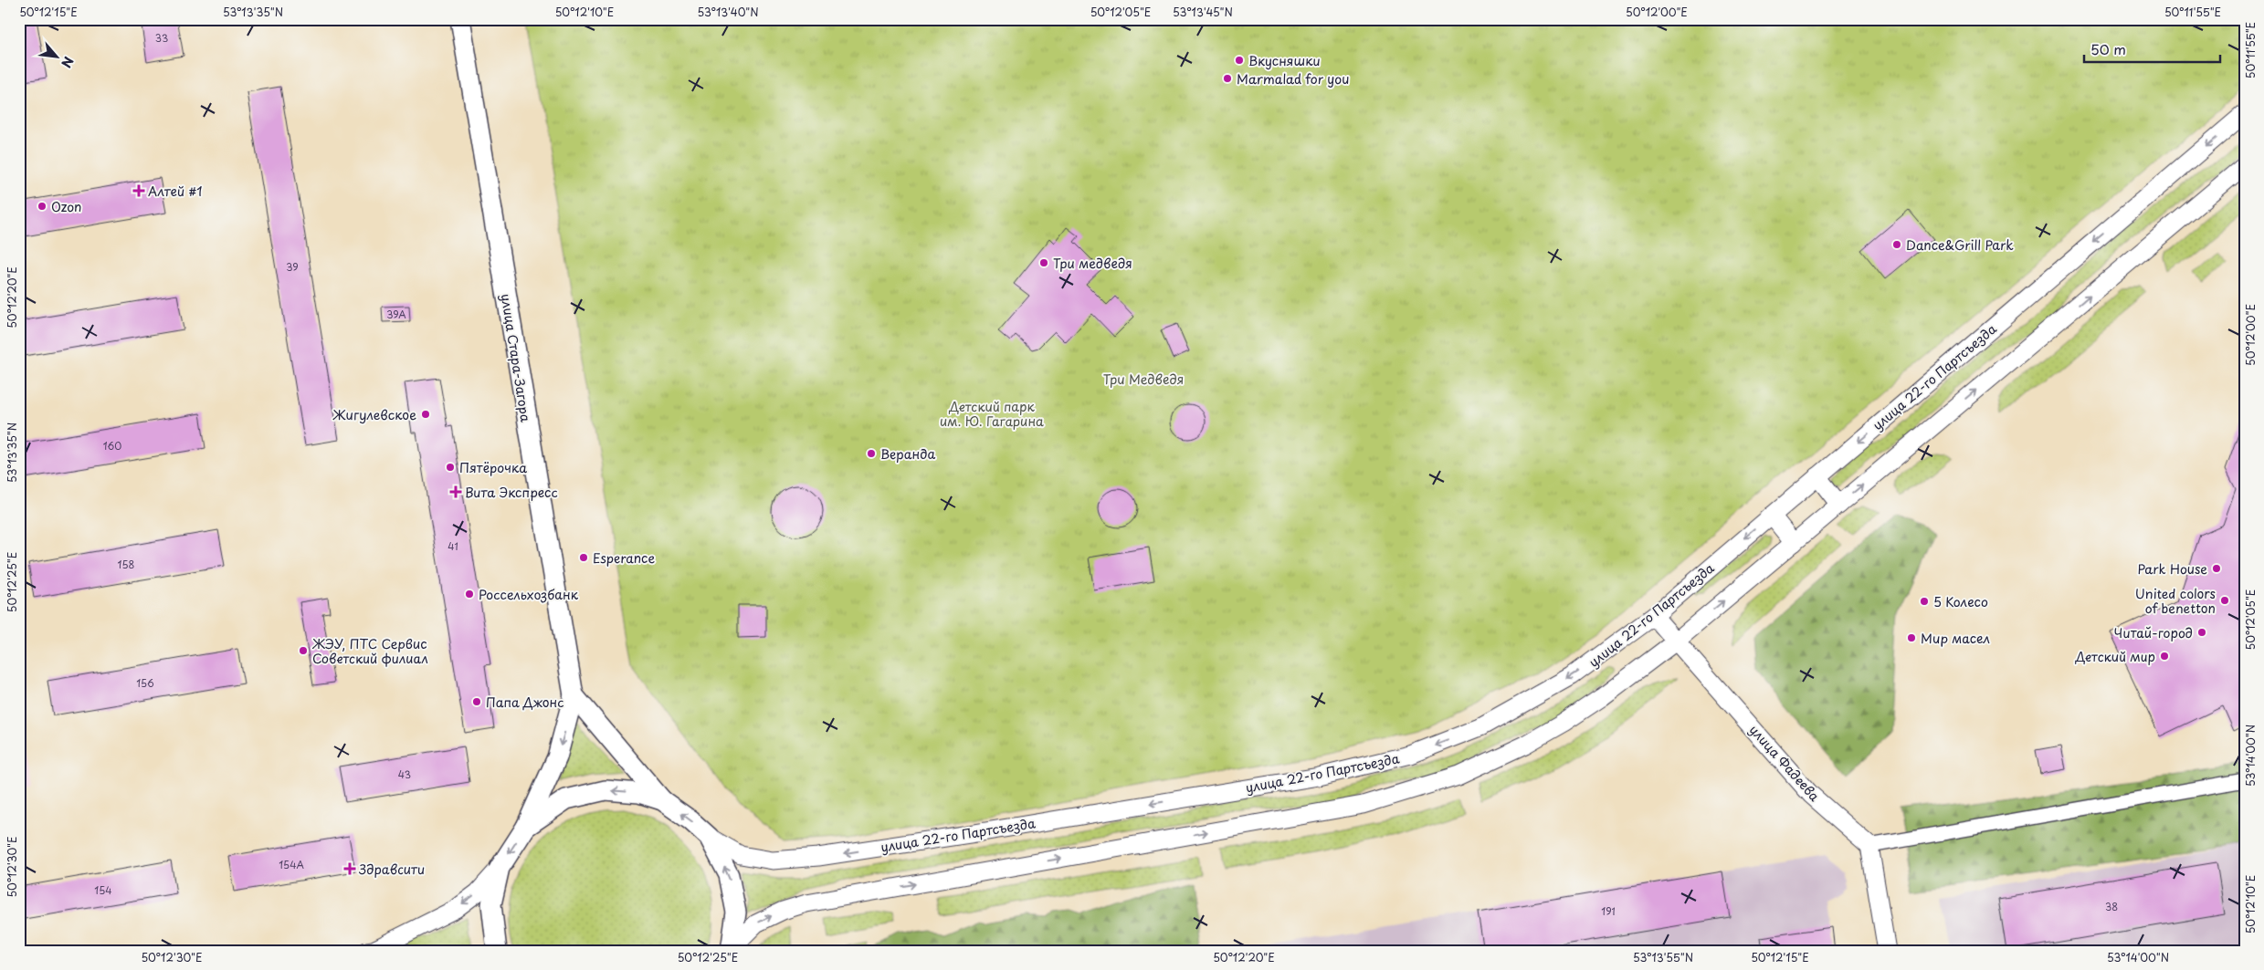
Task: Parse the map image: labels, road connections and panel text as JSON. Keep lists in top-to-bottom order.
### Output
{
  "streets": {
    "main road": ["улица Стара-Загора"],
    "street": ["улица 22-го Партсъезда", "улица Фадеева"]
  },
  "crossings": [
    ["улица 22-го Партсъезда", "улица Фадеева"]
  ],
  "parks": ["Три Медведя", "Детский парк им. Ю. Гагарина"],
  "places": {
    "other": [
      "Вкусняшки",
      "Marmalad for you",
      "Ozon",
      "Dance&Grill Park",
      "Три медведя",
      "Жигулевское",
      "Веранда",
      "Пятёрочка",
      "Esperance",
      "Park House",
      "Россельхозбанк",
      "United colors of benetton",
      "5 Колесо",
      "Читай-город",
      "Мир масел",
      "ЖЭУ, ПТС Сервис Советский филиал",
      "Детский мир",
      "Папа Джонс"
    ],
    "health": ["Алтей #1", "Вита Экспресс", "Здравсити"]
  },
  "house_numbers": [
    "33",
    "39",
    "39А",
    "160",
    "41",
    "158",
    "156",
    "43",
    "154А",
    "154",
    "38",
    "191"
  ],
  "scale_bar": "50 m",
  "north": "bottom right",
  "coordinates": [
    "50°12'15\"E",
    "53°13'35\"N",
    "50°12'10\"E",
    "53°13'40\"N",
    "50°12'05\"E",
    "53°13'45\"N",
    "50°12'00\"E",
    "50°11'55\"E",
    "50°12'20\"E",
    "50°12'25\"E",
    "53°14'00\"N",
    "50°12'30\"E",
    "53°13'55\"N"
  ]
}
